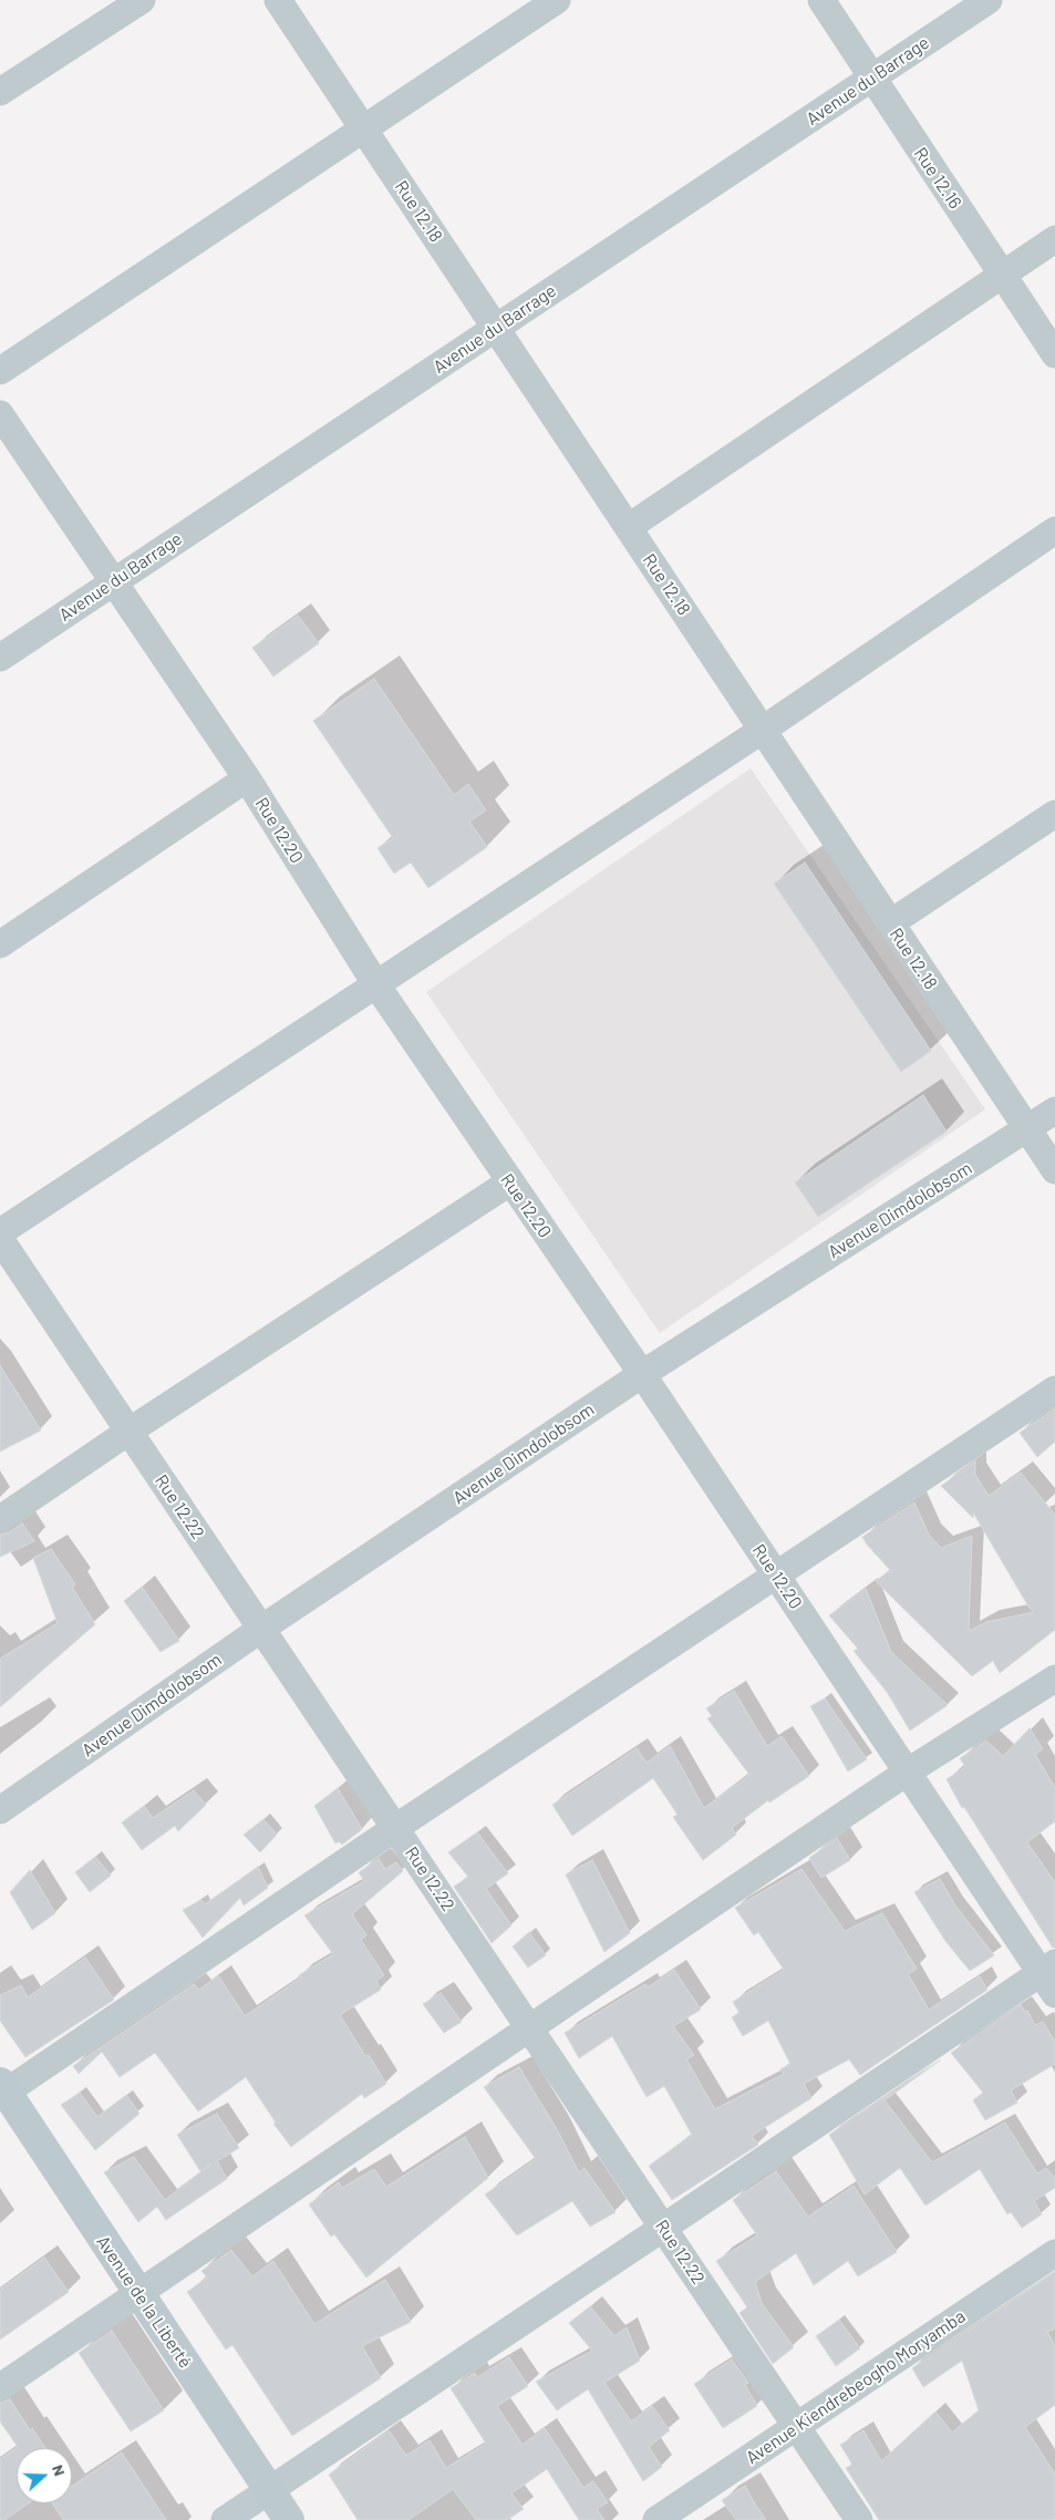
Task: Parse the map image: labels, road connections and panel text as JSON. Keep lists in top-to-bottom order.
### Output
{
  "streets": {
    "main road": ["Avenue de la Liberté"],
    "street": [
      "Avenue du Barrage",
      "Rue 12.16",
      "Rue 12.18",
      "Rue 12.20",
      "Avenue Dimdolobsom",
      "Rue 12.22",
      "Avenue Kiendrebeogho Moryamba"
    ]
  },
  "crossings": [
    ["Avenue du Barrage", "Rue 12.16"],
    ["Avenue du Barrage", "Rue 12.18"],
    ["Avenue du Barrage", "Rue 12.20"],
    ["Rue 12.18", "Avenue Dimdolobsom"],
    ["Rue 12.20", "Avenue Dimdolobsom"],
    ["Avenue Dimdolobsom", "Rue 12.22"],
    ["Rue 12.22", "Avenue Kiendrebeogho Moryamba"]
  ],
  "north": "right"
}
